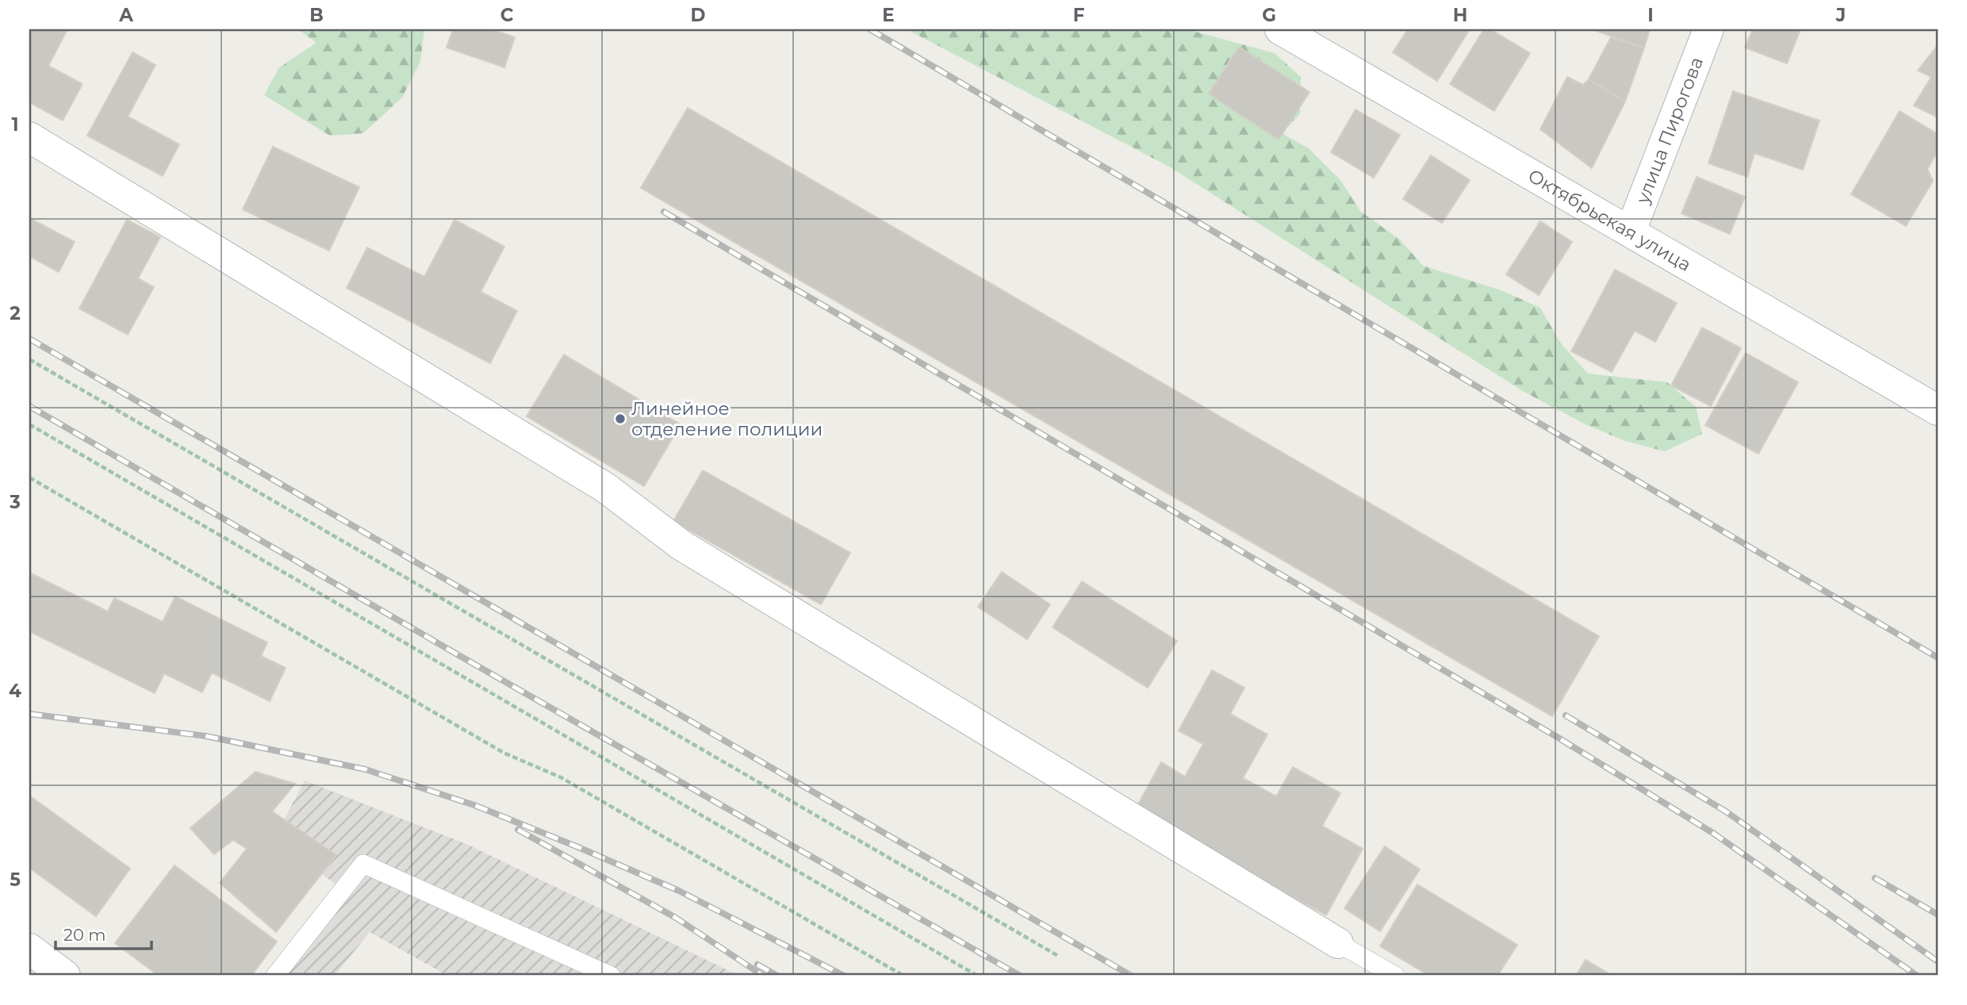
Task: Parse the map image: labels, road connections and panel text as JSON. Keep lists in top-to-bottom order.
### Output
{
  "streets": {
    "street": ["улица Пирогова", "Октябрьская улица"]
  },
  "crossings": [
    ["улица Пирогова", "Октябрьская улица"]
  ],
  "places": ["Линейное отделение полиции"],
  "scale_bar": "20 m",
  "grid": {
    "columns": [
      "A",
      "B",
      "C",
      "D",
      "E",
      "F",
      "G",
      "H",
      "I",
      "J"
    ],
    "rows": [
      "1",
      "2",
      "3",
      "4",
      "5"
    ]
  }
}
